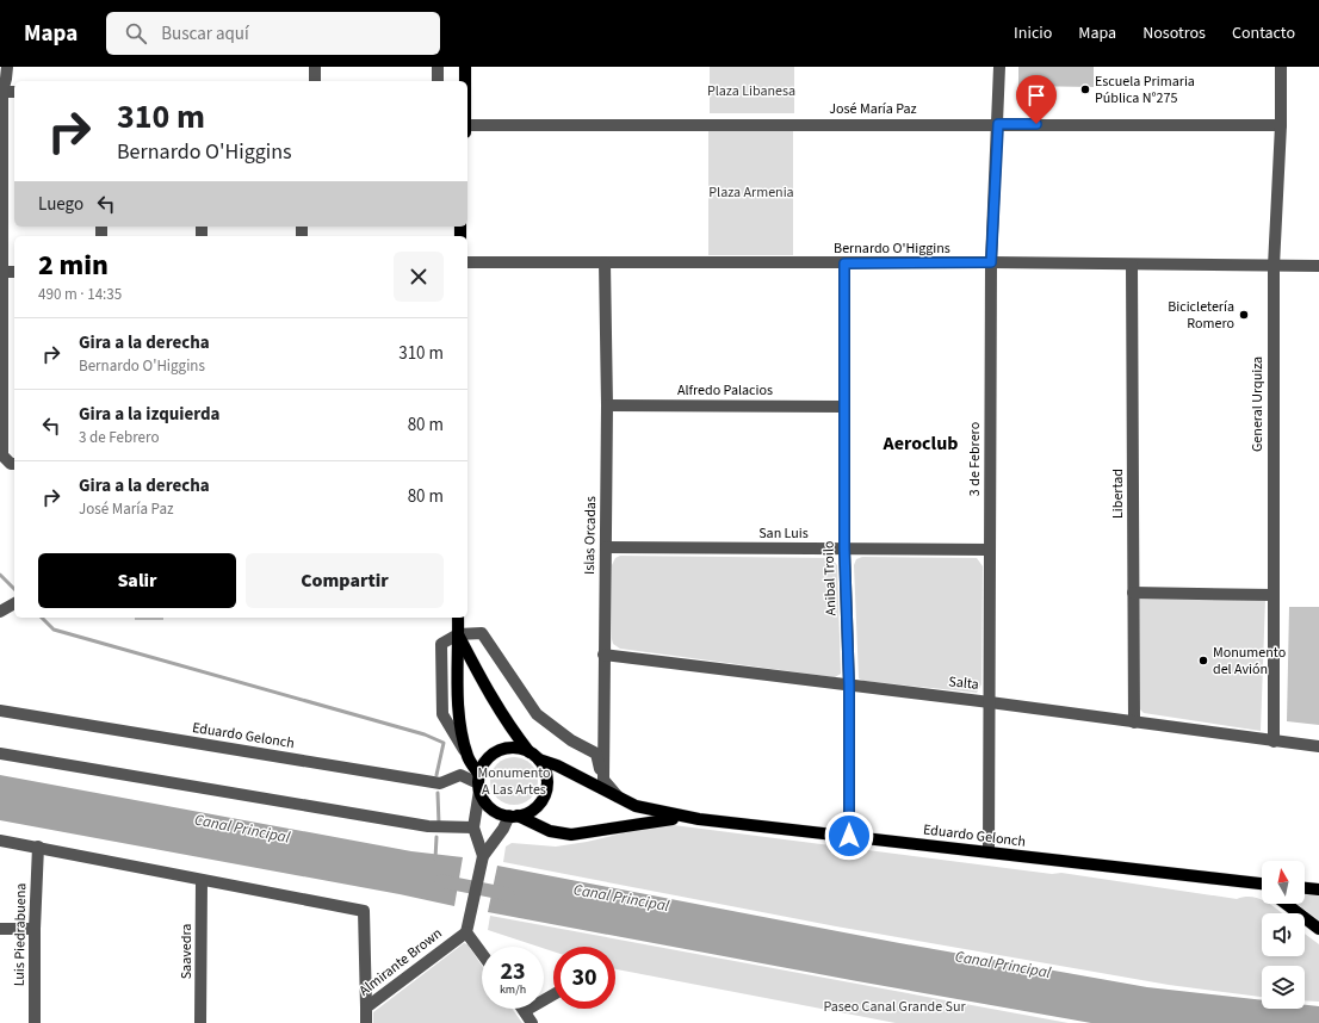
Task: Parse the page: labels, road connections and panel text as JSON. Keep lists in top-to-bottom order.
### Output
{
  "streets": {
    "main road": ["Eduardo Gelonch"],
    "street": [
      "José María Paz",
      "Bernardo O'Higgins",
      "Alfredo Palacios",
      "General Urquiza",
      "3 de Febrero",
      "Libertad",
      "San Luis",
      "Islas Orcadas",
      "Anibal Troilo",
      "Salta",
      "Luis Piedrabuena",
      "Saavedra",
      "Almirante Brown"
    ]
  },
  "crossings": [
    ["José María Paz", "General Urquiza"],
    ["José María Paz", "3 de Febrero"],
    ["Bernardo O'Higgins", "General Urquiza"],
    ["Bernardo O'Higgins", "3 de Febrero"],
    ["Bernardo O'Higgins", "Libertad"],
    ["Bernardo O'Higgins", "Islas Orcadas"],
    ["Bernardo O'Higgins", "Anibal Troilo"],
    ["Alfredo Palacios", "Islas Orcadas"],
    ["Alfredo Palacios", "Anibal Troilo"],
    ["General Urquiza", "Salta"],
    ["3 de Febrero", "San Luis"],
    ["3 de Febrero", "Salta"],
    ["3 de Febrero", "Eduardo Gelonch"],
    ["Libertad", "Salta"],
    ["San Luis", "Islas Orcadas"],
    ["San Luis", "Anibal Troilo"],
    ["Islas Orcadas", "Salta"],
    ["Anibal Troilo", "Salta"],
    ["Anibal Troilo", "Eduardo Gelonch"]
  ],
  "districts": ["Aeroclub"],
  "water": ["Canal Principal"],
  "parks": [
    "Plaza Libanesa",
    "Plaza Armenia",
    "Monumento A Las Artes",
    "Paseo Canal Grande Sur"
  ],
  "places": ["Escuela Primaria Pública N°275", "Bicicletería Romero", "Monumento del Avión"],
  "north": "top",
  "page": {
    "header": "Mapa",
    "search": "Buscar aquí",
    "nav": [
      "Inicio",
      "Mapa",
      "Nosotros",
      "Contacto"
    ],
    "turn": ["310 m", "Bernardo O'Higgins"],
    "then": "Luego",
    "heading": ["2 min", "490 m · 14:35"],
    "list": [
      {
        "name": "Gira a la derecha",
        "note": "Bernardo O'Higgins",
        "value": "310 m"
      },
      {
        "name": "Gira a la izquierda",
        "note": "3 de Febrero",
        "value": "80 m"
      },
      {
        "name": "Gira a la derecha",
        "note": "José María Paz",
        "value": "80 m"
      }
    ],
    "buttons": ["Salir", "Compartir"],
    "speed": "23 km/h",
    "limit": "30"
  }
}
